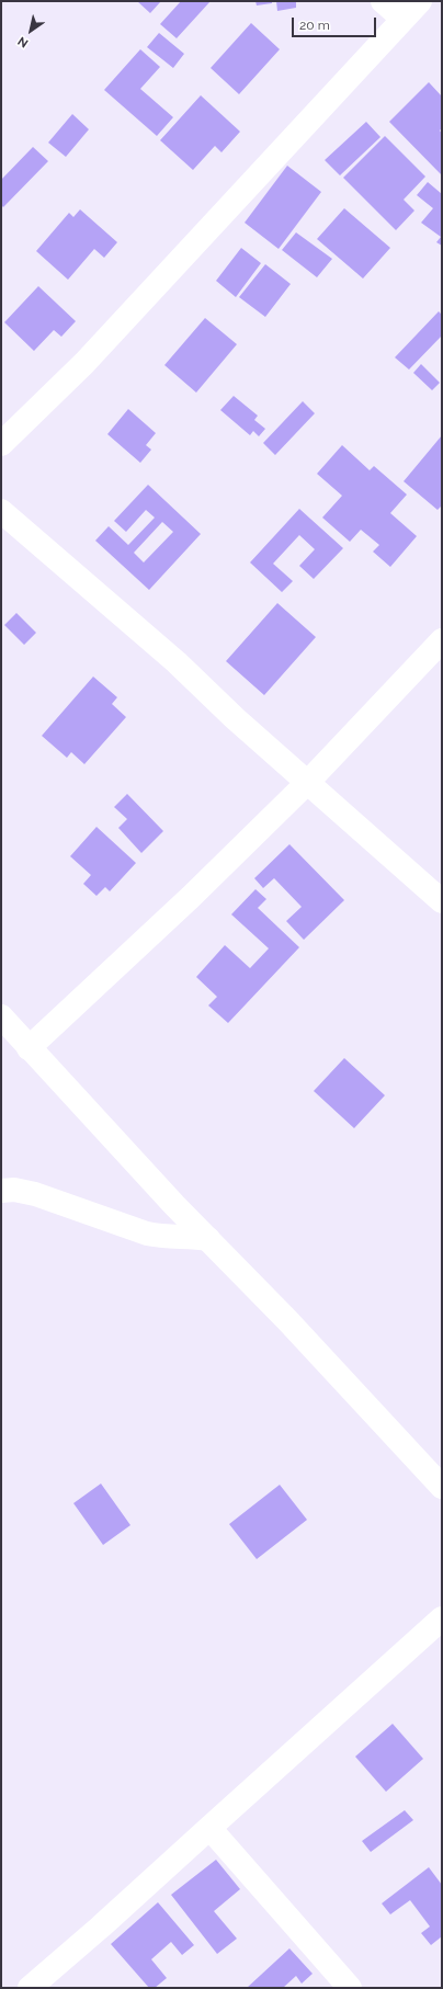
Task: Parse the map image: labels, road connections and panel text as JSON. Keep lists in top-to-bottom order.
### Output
{
  "scale_bar": "20 m",
  "north": "bottom left"
}
